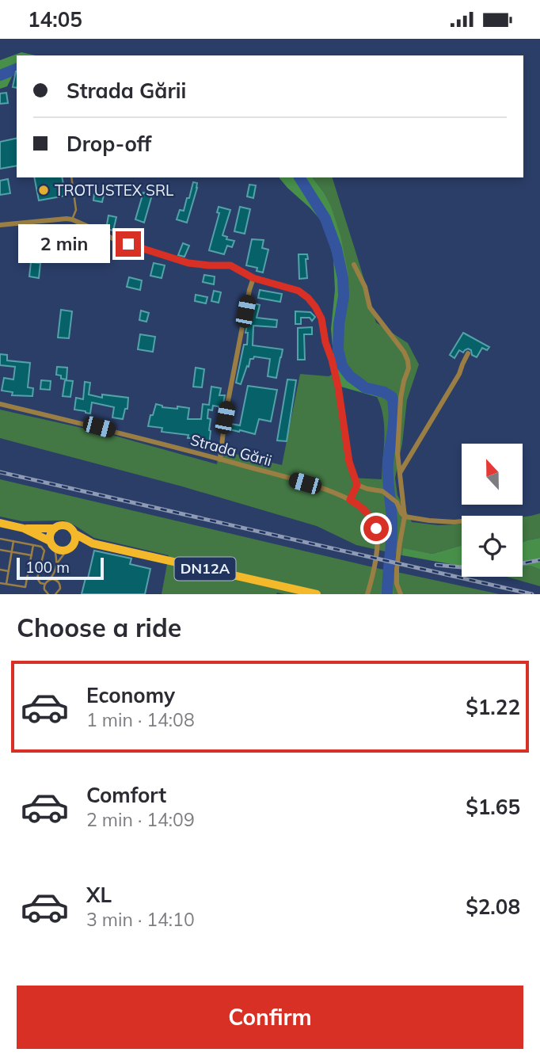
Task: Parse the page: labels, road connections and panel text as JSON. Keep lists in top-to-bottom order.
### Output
{
  "streets": {
    "main road": ["DN12A"],
    "street": ["Strada Gării"]
  },
  "places": ["TROTUSTEX SRL"],
  "scale_bar": "100 m",
  "north": "top",
  "page": {
    "status": "14:05",
    "banner": ["Strada Gării", "Drop-off"],
    "bubble": "2 min",
    "scale": "100 m",
    "heading": "Choose a ride",
    "list": [
      {
        "name": "Economy",
        "note": "1 min · 14:08",
        "value": "$1.22"
      },
      {
        "name": "Comfort",
        "note": "2 min · 14:09",
        "value": "$1.65"
      },
      {
        "name": "XL",
        "note": "3 min · 14:10",
        "value": "$2.08"
      }
    ],
    "buttons": "Confirm"
  }
}
